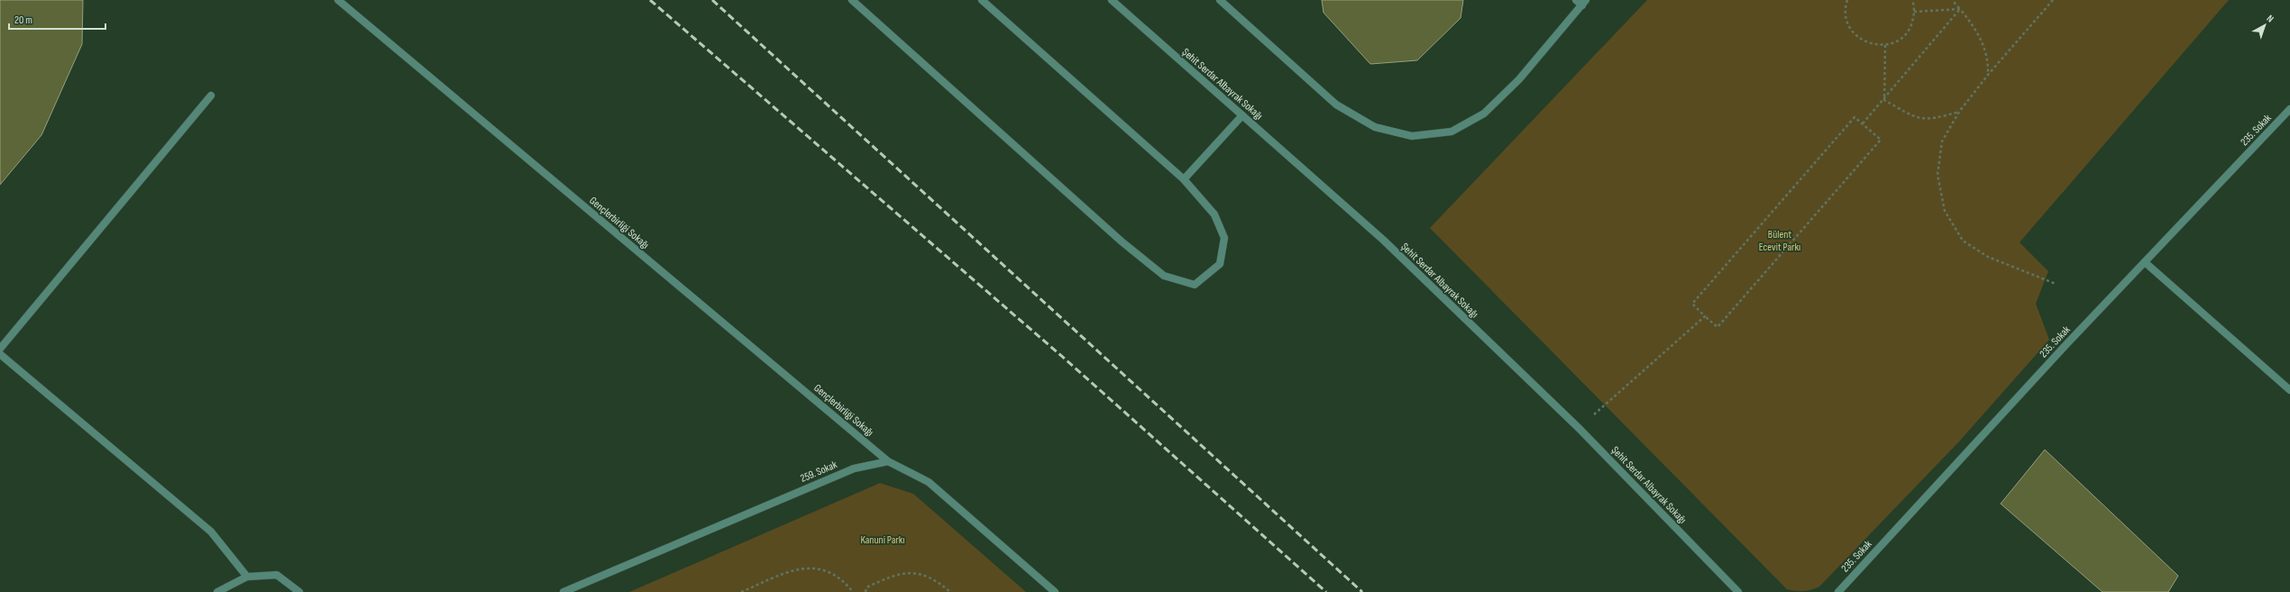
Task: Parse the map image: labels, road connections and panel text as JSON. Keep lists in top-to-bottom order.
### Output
{
  "streets": {
    "street": [
      "Şehit Serdar Albayrak Sokağı",
      "235. Sokak",
      "Gençlerbirliği Sokağı",
      "259. Sokak"
    ]
  },
  "crossings": [
    ["Gençlerbirliği Sokağı", "259. Sokak"]
  ],
  "parks": ["Bülent Ecevit Parkı", "Kanuni Parkı"],
  "scale_bar": "20 m",
  "north": "top right"
}
